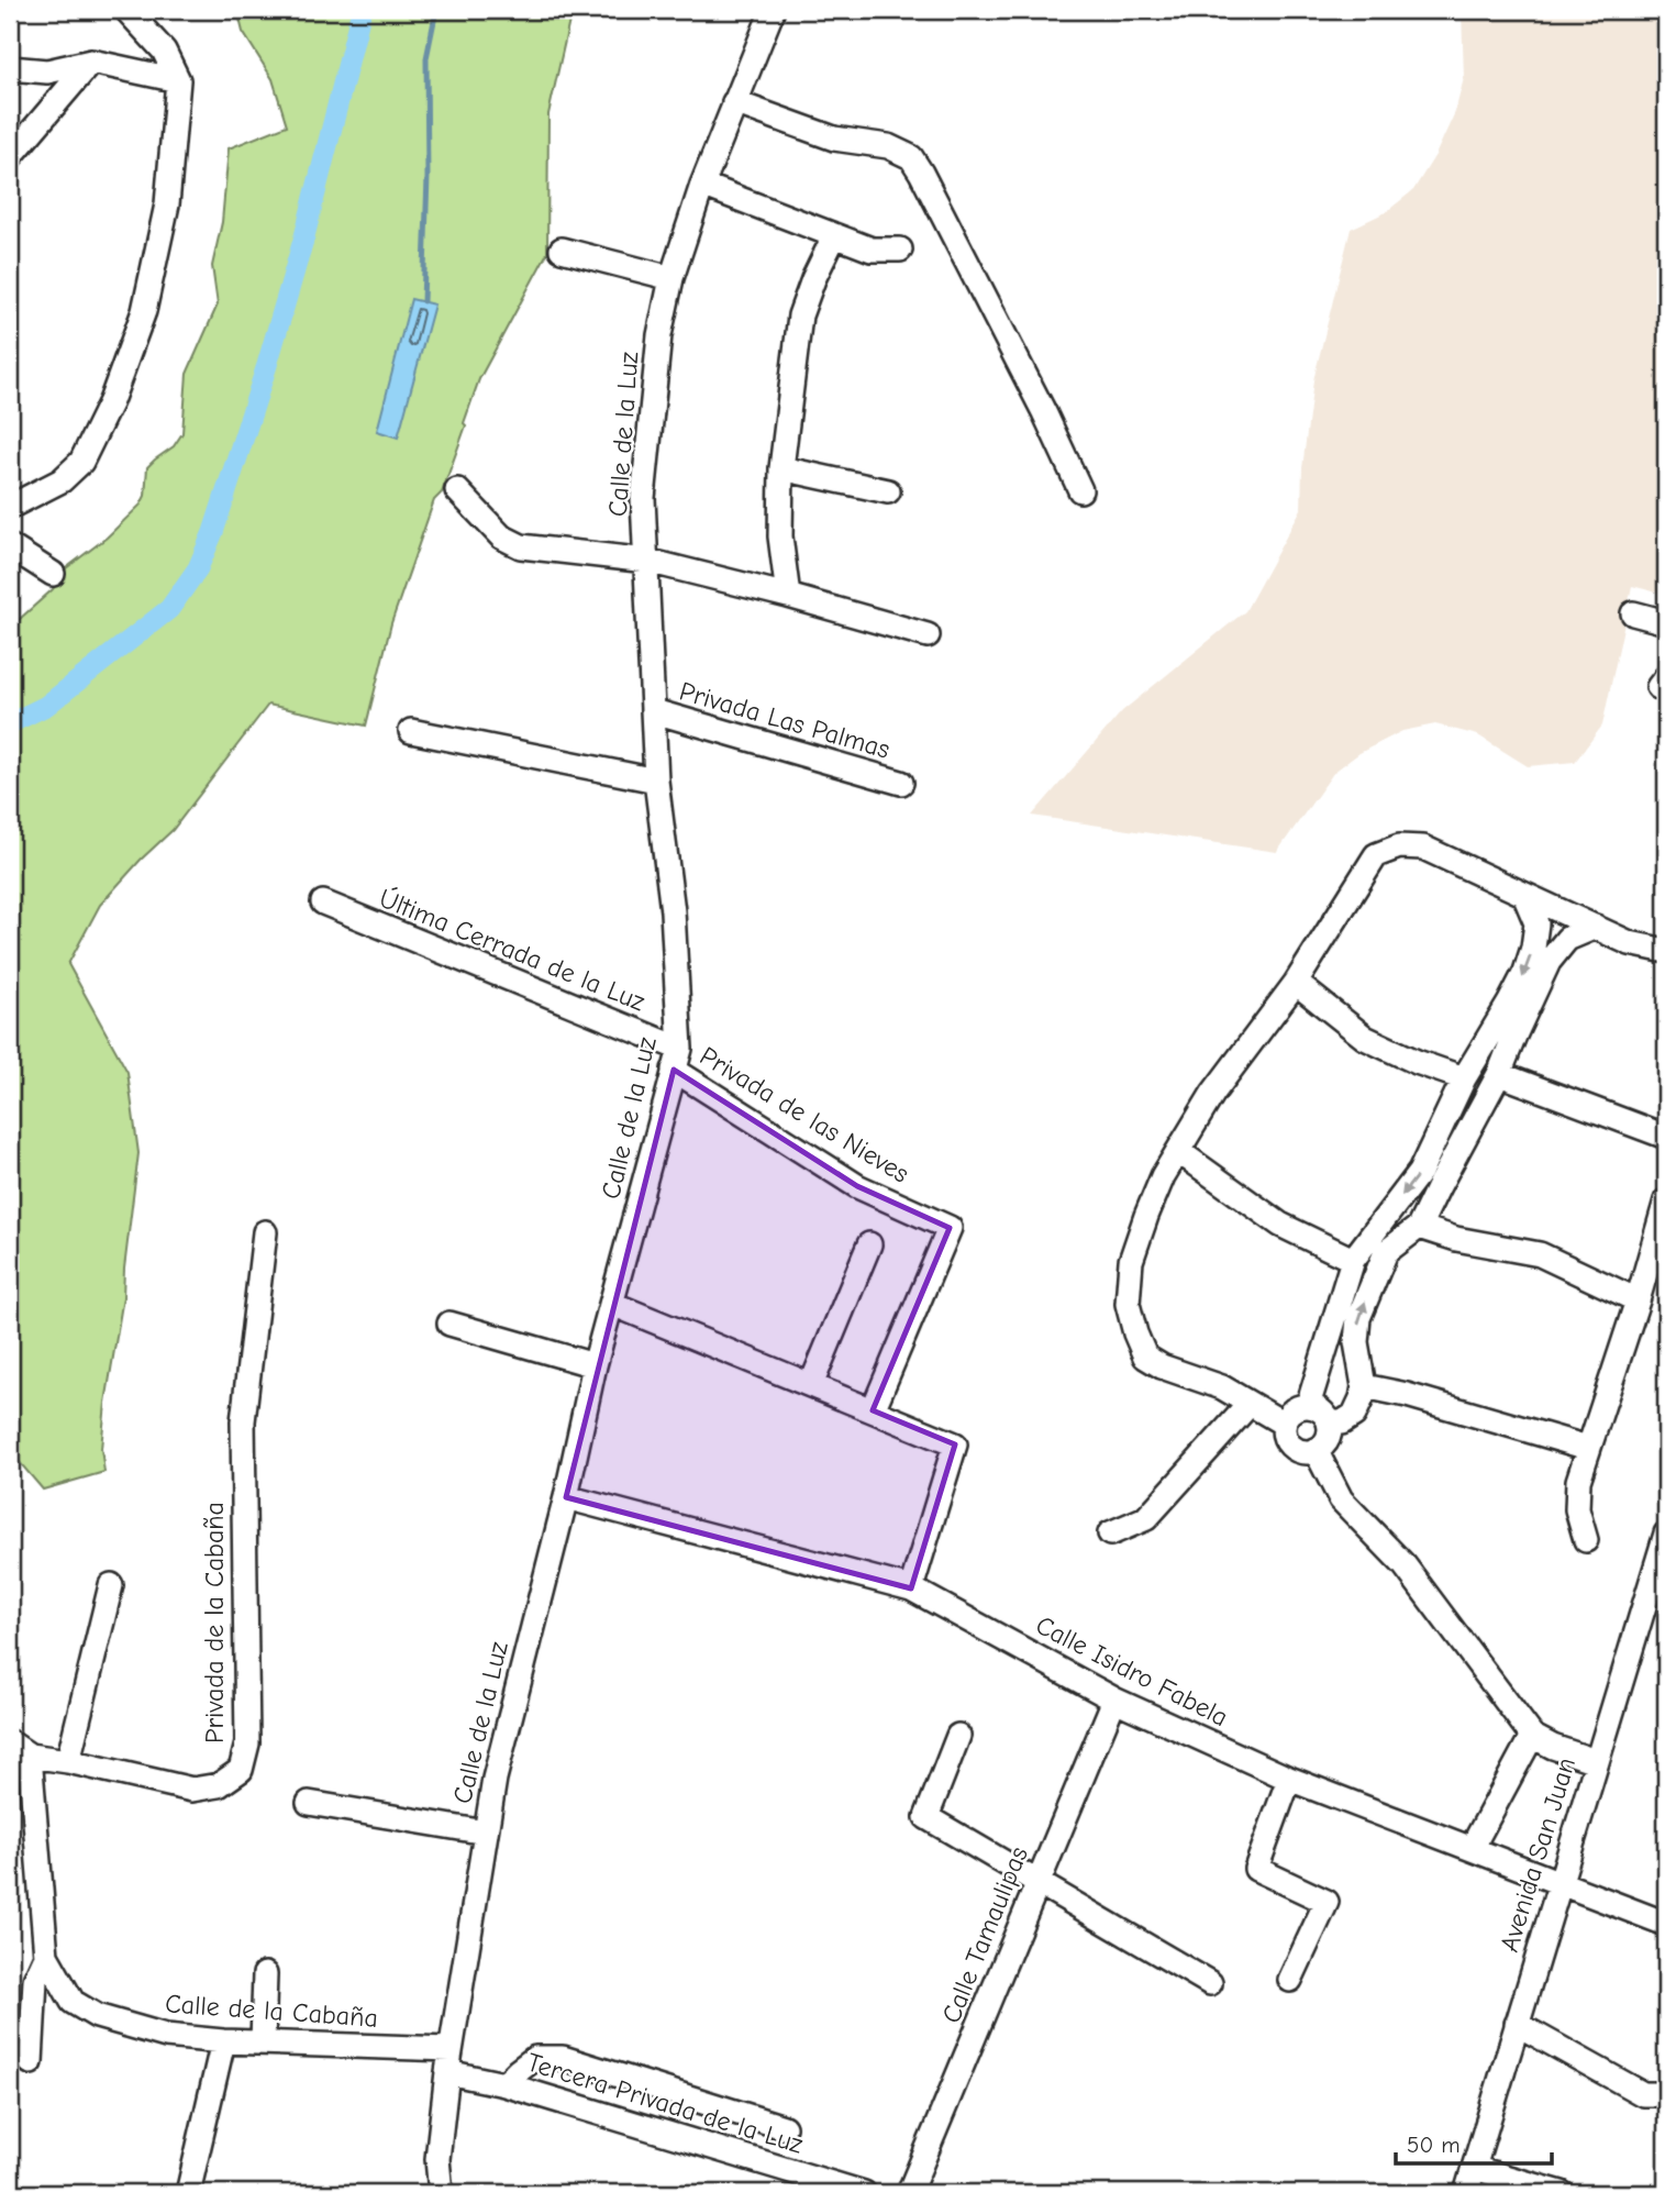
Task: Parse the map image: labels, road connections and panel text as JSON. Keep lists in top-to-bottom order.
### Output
{
  "streets": {
    "street": [
      "Calle de la Luz",
      "Privada Las Palmas",
      "Última Cerrada de la Luz",
      "Privada de las Nieves",
      "Privada de la Cabaña",
      "Calle Isidro Fabela",
      "Avenida San Juan",
      "Calle Tamaulipas",
      "Calle de la Cabaña",
      "Tercera Privada de la Luz"
    ]
  },
  "crossings": [
    ["Calle de la Luz", "Privada Las Palmas"],
    ["Calle de la Luz", "Última Cerrada de la Luz"],
    ["Calle de la Luz", "Privada de las Nieves"],
    ["Calle de la Luz", "Calle Isidro Fabela"],
    ["Calle de la Luz", "Calle de la Cabaña"],
    ["Calle de la Luz", "Tercera Privada de la Luz"],
    ["Última Cerrada de la Luz", "Privada de las Nieves"],
    ["Privada de la Cabaña", "Calle de la Cabaña"],
    ["Calle Isidro Fabela", "Avenida San Juan"],
    ["Calle Isidro Fabela", "Calle Tamaulipas"],
    ["Calle de la Cabaña", "Tercera Privada de la Luz"]
  ],
  "scale_bar": "50 m"
}
